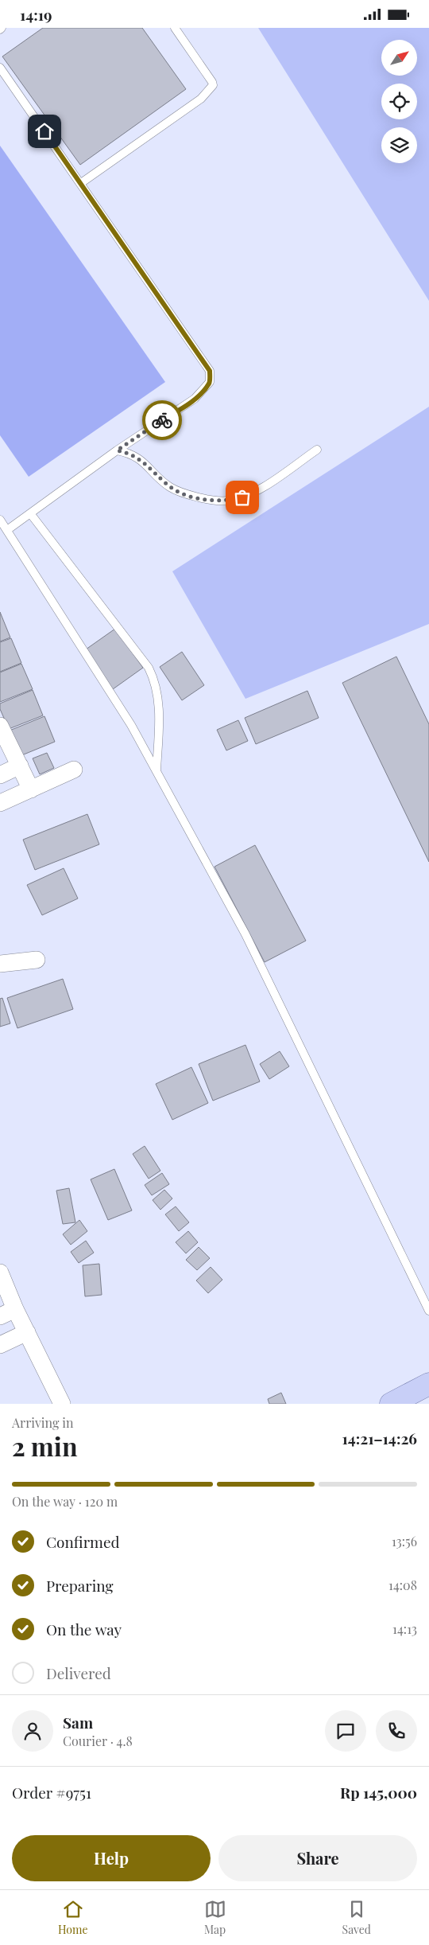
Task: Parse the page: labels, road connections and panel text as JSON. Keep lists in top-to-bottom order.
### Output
{
  "north": "top right",
  "page": {
    "status": "14:19",
    "heading": ["2 min", "Arriving in", "14:21–14:26"],
    "panel": [
      "Sam",
      "Courier · 4.8",
      "Order #9751",
      "Rp 145,000"
    ],
    "bar": "On the way · 120 m",
    "list": [
      ["Confirmed", "13:56"],
      ["Preparing", "14:08"],
      ["On the way", "14:13"],
      "Delivered"
    ],
    "buttons": ["Help", "Share"],
    "tabs": ["Home", "Map", "Saved"]
  }
}
